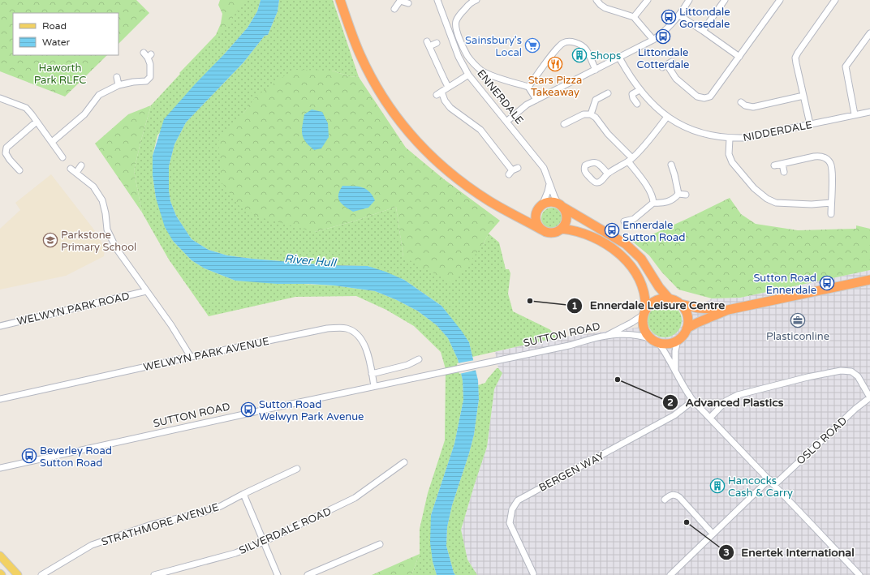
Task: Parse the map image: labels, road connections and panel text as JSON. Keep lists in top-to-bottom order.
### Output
{
  "streets": {
    "street": [
      "ENNERDALE",
      "NIDDERDALE",
      "WELWYN PARK ROAD",
      "SUTTON ROAD",
      "WELWYN PARK AVENUE",
      "OSLO ROAD",
      "BERGEN WAY",
      "STRATHMORE AVENUE",
      "SILVERDALE ROAD"
    ]
  },
  "crossings": [
    ["SUTTON ROAD", "WELWYN PARK AVENUE"]
  ],
  "water": ["River Hull"],
  "parks": ["Haworth Park RLFC"],
  "places": {
    "bus stop": [
      "Littondale Gorsedale",
      "Littondale Cotterdale",
      "Ennerdale Sutton Road",
      "Sutton Road Ennerdale",
      "Sutton Road Welwyn Park Avenue",
      "Beverley Road Sutton Road"
    ],
    "supermarket": ["Sainsbury's Local"],
    "building": ["Shops", "Hancocks Cash & Carry"],
    "restaurant": ["Stars Pizza Takeaway"],
    "school or university": ["Parkstone Primary School"],
    "other": ["Ennerdale Leisure Centre", "Advanced Plastics", "Enertek International"],
    "office": ["Plasticonline"]
  },
  "legend": ["Road", "Water"]
}
